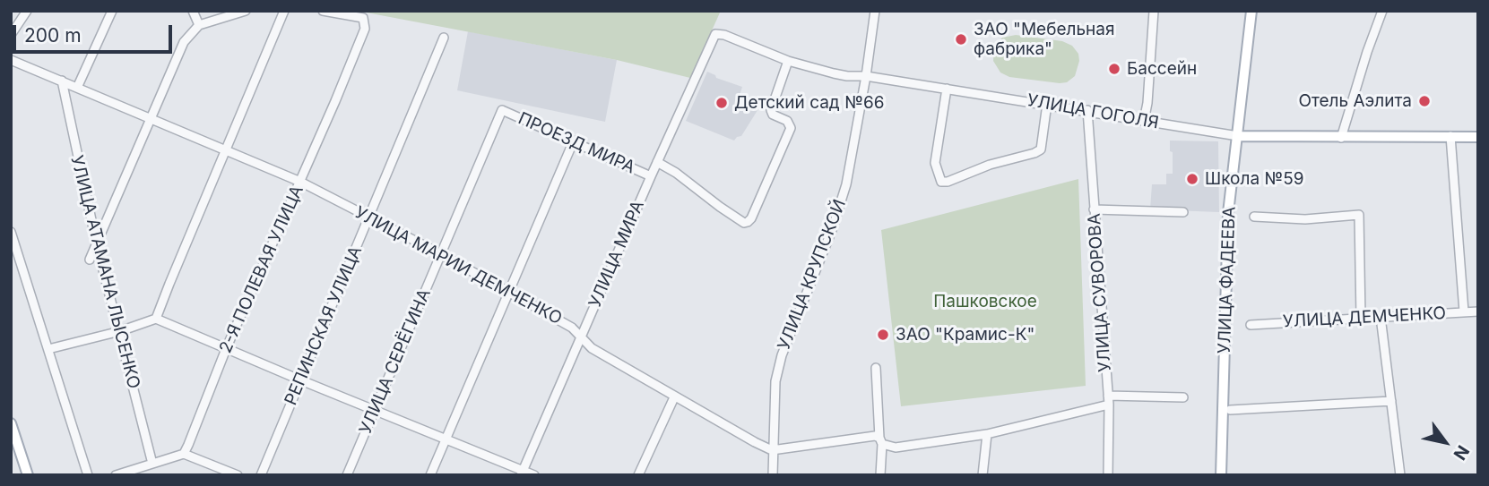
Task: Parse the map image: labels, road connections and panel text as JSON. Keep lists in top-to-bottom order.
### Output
{
  "streets": {
    "main road": ["УЛИЦА ГОГОЛЯ", "УЛИЦА ФАДЕЕВА"],
    "street": [
      "ПРОЕЗД МИРА",
      "УЛИЦА МИРА",
      "УЛИЦА МАРИИ ДЕМЧЕНКО",
      "2-Я ПОЛЕВАЯ УЛИЦА",
      "УЛИЦА АТАМАНА ЛЫСЕНКО",
      "УЛИЦА КРУПСКОЙ",
      "УЛИЦА СУВОРОВА",
      "УЛИЦА ДЕМЧЕНКО",
      "РЕПИНСКАЯ УЛИЦА",
      "УЛИЦА СЕРЁГИНА"
    ]
  },
  "crossings": [
    ["УЛИЦА ГОГОЛЯ", "УЛИЦА МИРА"],
    ["УЛИЦА ГОГОЛЯ", "УЛИЦА КРУПСКОЙ"],
    ["УЛИЦА ГОГОЛЯ", "УЛИЦА ФАДЕЕВА"],
    ["УЛИЦА ГОГОЛЯ", "УЛИЦА СУВОРОВА"],
    ["ПРОЕЗД МИРА", "УЛИЦА МИРА"],
    ["ПРОЕЗД МИРА", "УЛИЦА СЕРЁГИНА"],
    ["УЛИЦА МИРА", "УЛИЦА МАРИИ ДЕМЧЕНКО"],
    ["УЛИЦА МАРИИ ДЕМЧЕНКО", "2-Я ПОЛЕВАЯ УЛИЦА"],
    ["УЛИЦА МАРИИ ДЕМЧЕНКО", "УЛИЦА АТАМАНА ЛЫСЕНКО"],
    ["УЛИЦА МАРИИ ДЕМЧЕНКО", "УЛИЦА КРУПСКОЙ"],
    ["УЛИЦА МАРИИ ДЕМЧЕНКО", "РЕПИНСКАЯ УЛИЦА"],
    ["УЛИЦА МАРИИ ДЕМЧЕНКО", "УЛИЦА СЕРЁГИНА"]
  ],
  "parks": ["Пашковское"],
  "places": [
    "ЗАО \"Мебельная фабрика\"",
    "Бассейн",
    "Отель Аэлита",
    "Детский сад №66",
    "Школа №59",
    "ЗАО \"Крамис-К\""
  ],
  "scale_bar": "200 m",
  "north": "bottom right"
}
